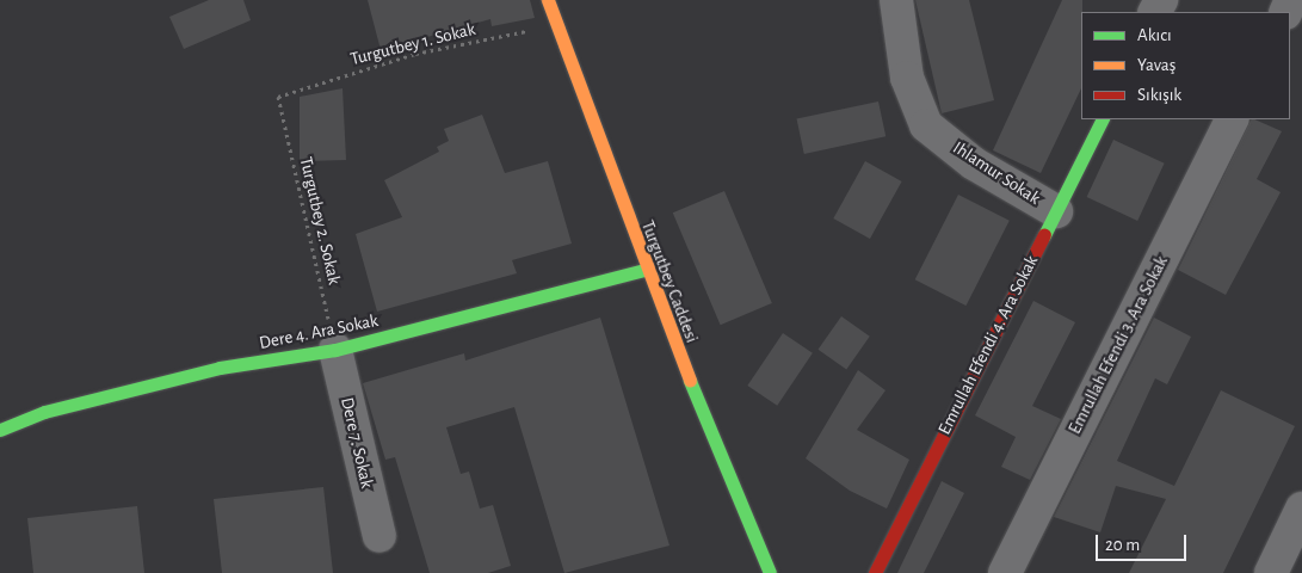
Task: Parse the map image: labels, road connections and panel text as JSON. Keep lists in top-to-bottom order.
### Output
{
  "streets": {
    "street": [
      "Ihlamur Sokak",
      "Turgutbey Caddesi",
      "Dere 4. Ara Sokak",
      "Emrullah Efendi 4. Ara Sokak",
      "Emrullah Efendi 3. Ara Sokak",
      "Dere 7. Sokak"
    ],
    "path": ["Turgutbey 1. Sokak", "Turgutbey 2. Sokak"]
  },
  "crossings": [
    ["Turgutbey 1. Sokak", "Turgutbey 2. Sokak"],
    ["Turgutbey 1. Sokak", "Turgutbey Caddesi"],
    ["Ihlamur Sokak", "Emrullah Efendi 4. Ara Sokak"],
    ["Turgutbey 2. Sokak", "Dere 4. Ara Sokak"],
    ["Turgutbey 2. Sokak", "Dere 7. Sokak"],
    ["Turgutbey Caddesi", "Dere 4. Ara Sokak"],
    ["Dere 4. Ara Sokak", "Dere 7. Sokak"]
  ],
  "legend": ["Akıcı", "Yavaş", "Sıkışık"],
  "scale_bar": "20 m"
}
